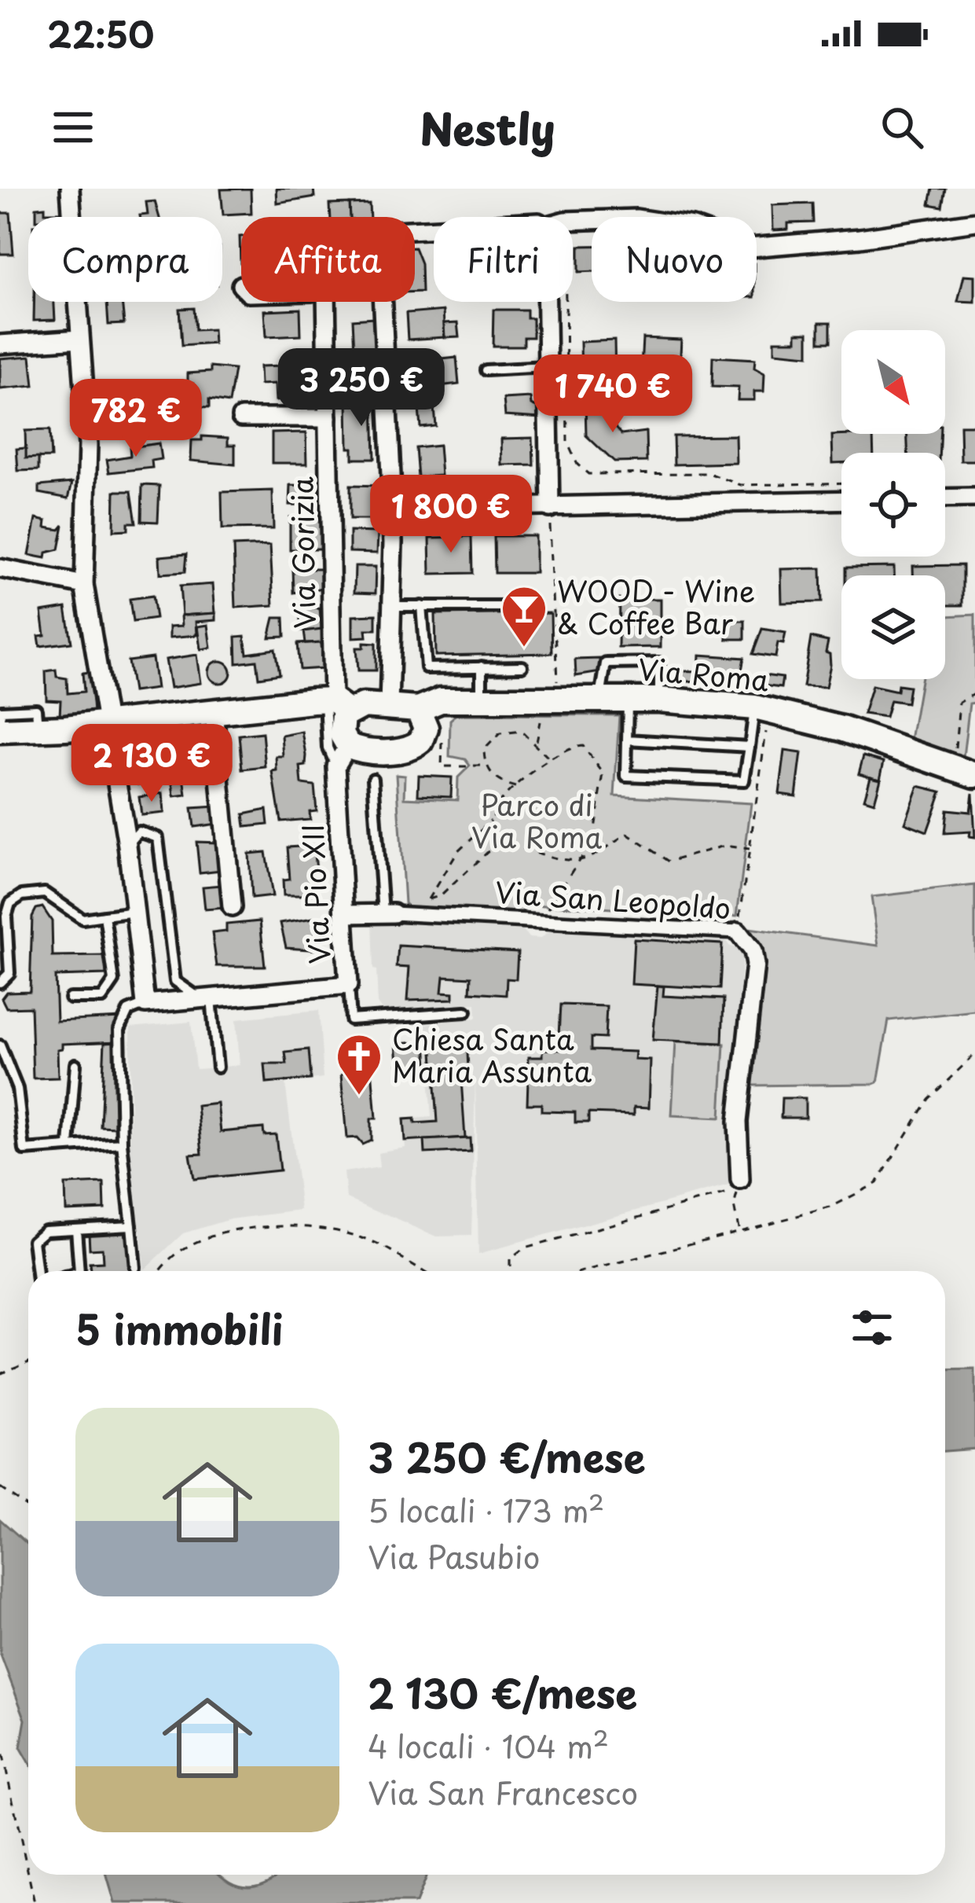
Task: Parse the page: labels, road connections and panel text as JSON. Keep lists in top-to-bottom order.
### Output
{
  "streets": {
    "main road": ["Via Roma"],
    "street": ["Via Gorizia", "Via Pio XII", "Via San Leopoldo"]
  },
  "crossings": [
    ["Via Gorizia", "Via Roma"],
    ["Via Pio XII", "Via San Leopoldo"]
  ],
  "parks": ["Parco di Via Roma"],
  "places": {
    "bar": ["WOOD - Wine & Coffee Bar"],
    "church": ["Chiesa Santa Maria Assunta"]
  },
  "north": "bottom right",
  "page": {
    "status": "22:50",
    "header": "Nestly",
    "chip": [
      "Compra",
      "Affitta",
      "Filtri",
      "Nuovo"
    ],
    "price": [
      "3 250 €",
      "1 740 €",
      "782 €",
      "1 800 €",
      "2 130 €"
    ],
    "heading": "5 immobili",
    "list": [
      {
        "name": "3 250 €/mese",
        "note": "5 locali · 173 m² · Via Pasubio"
      },
      {
        "name": "2 130 €/mese",
        "note": "4 locali · 104 m² · Via San Francesco"
      }
    ]
  }
}
